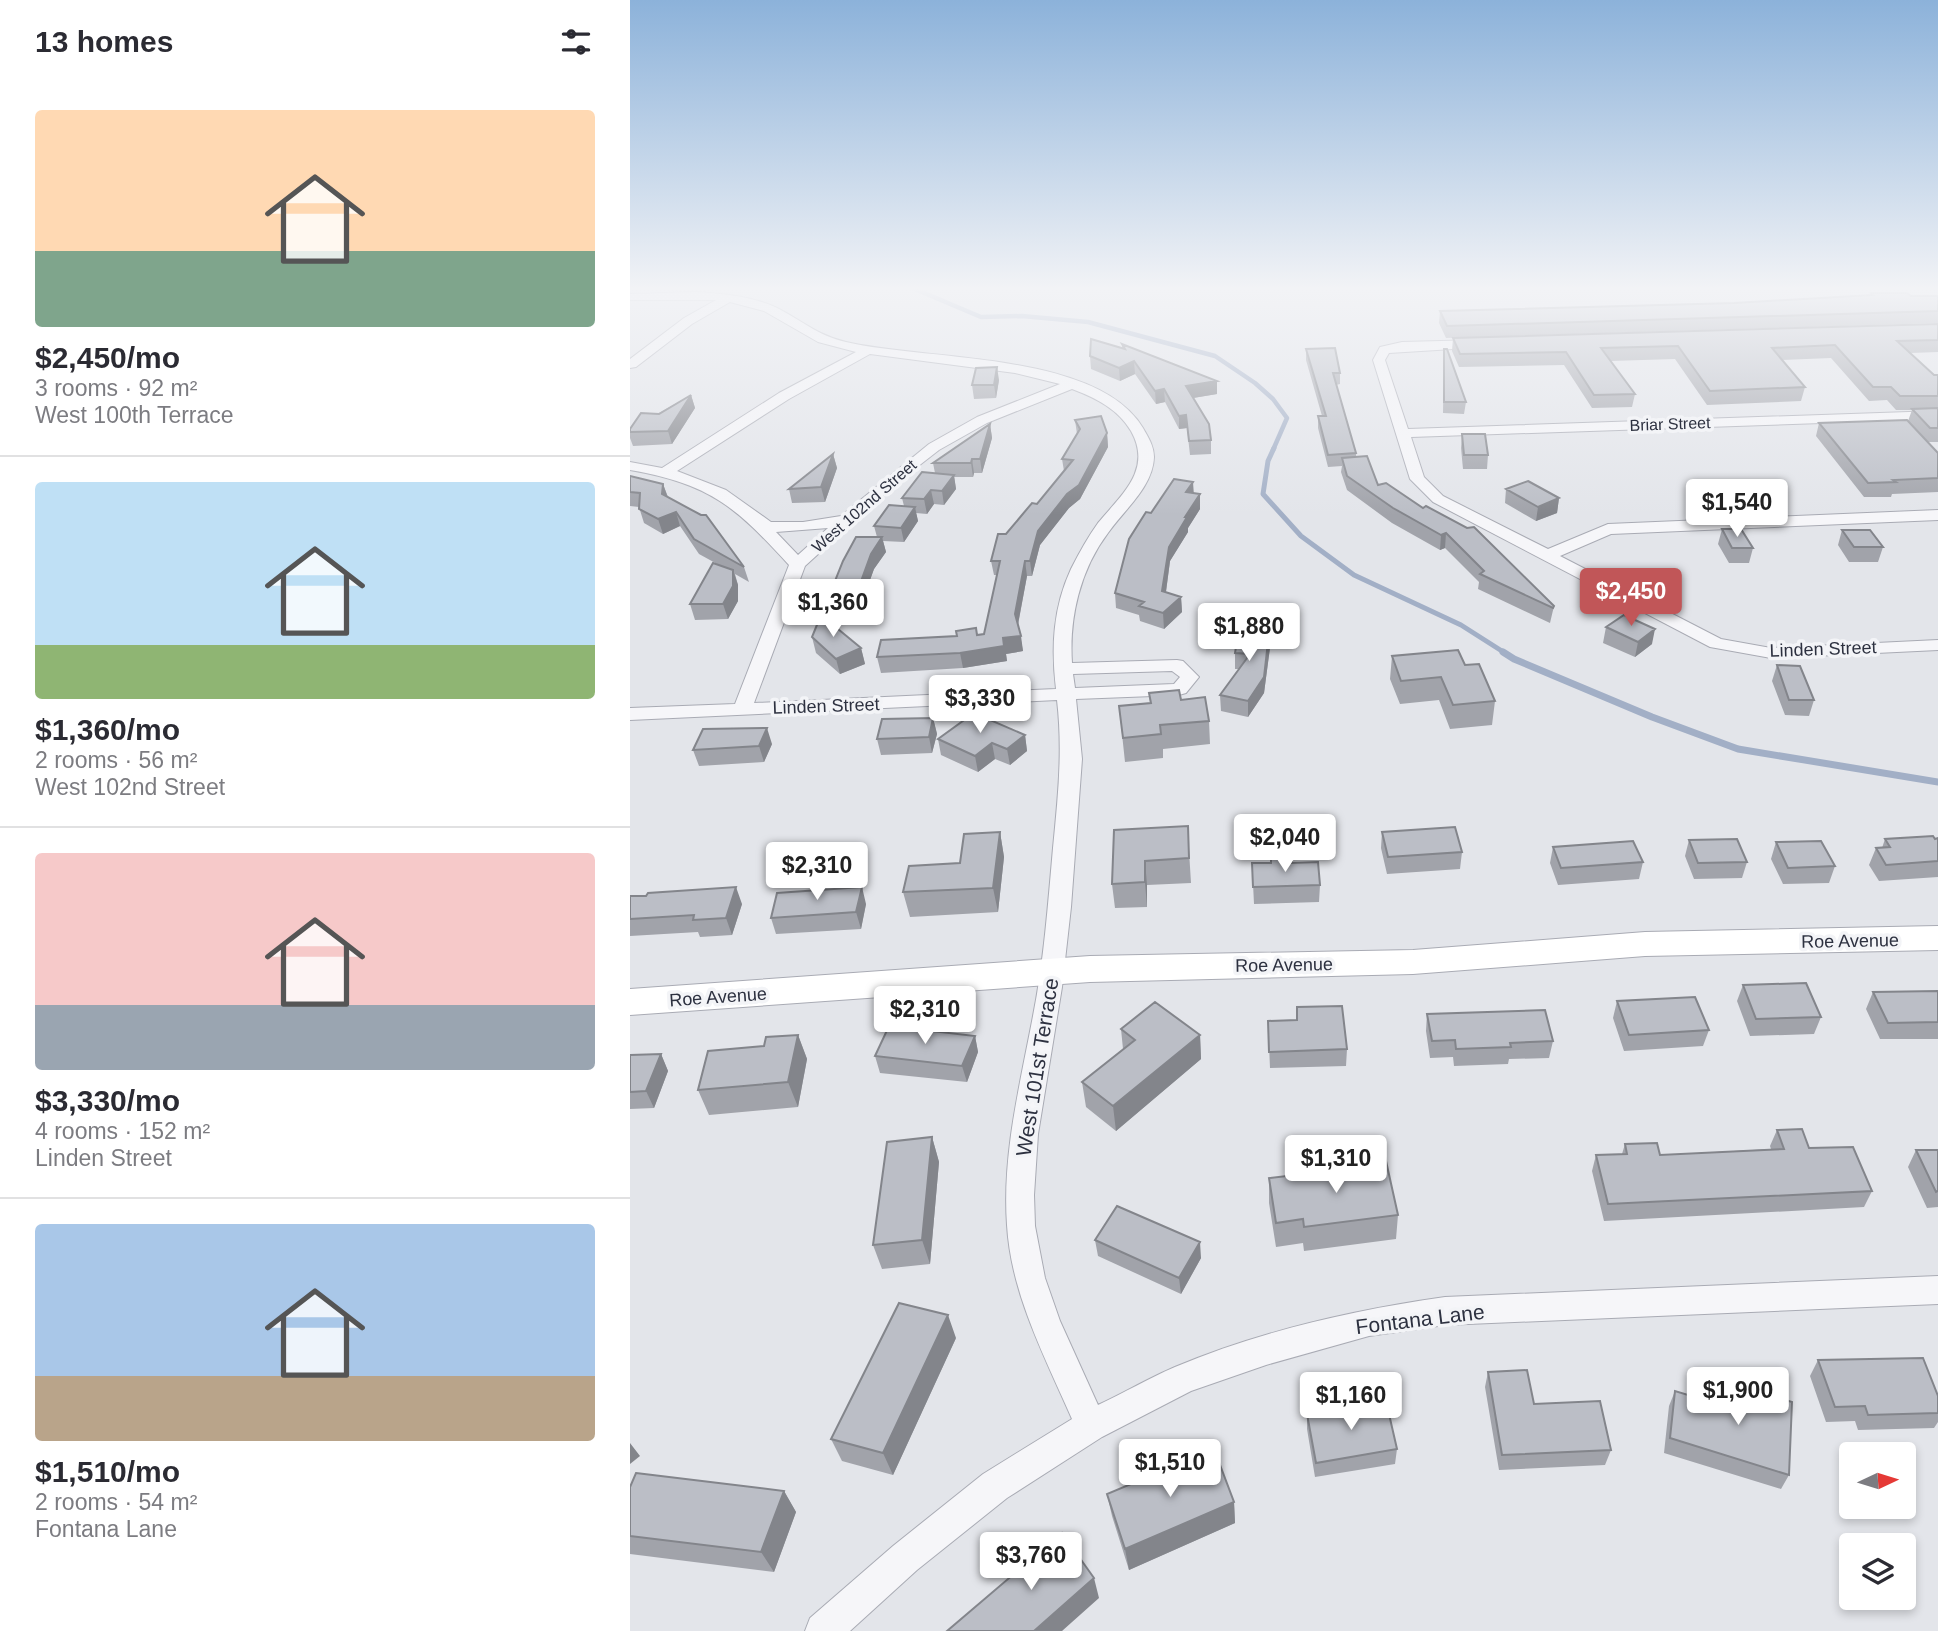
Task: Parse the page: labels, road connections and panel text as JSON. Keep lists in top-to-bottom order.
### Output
{
  "streets": {
    "main road": ["Roe Avenue"],
    "street": [
      "Briar Street",
      "West 102nd Street",
      "Linden Street",
      "West 101st Terrace",
      "Fontana Lane"
    ]
  },
  "crossings": [
    ["Briar Street", "Linden Street"],
    ["West 102nd Street", "Linden Street"],
    ["West 102nd Street", "West 101st Terrace"],
    ["Linden Street", "West 101st Terrace"],
    ["Roe Avenue", "West 101st Terrace"],
    ["West 101st Terrace", "Fontana Lane"]
  ],
  "north": "right",
  "page": {
    "heading": "13 homes",
    "list": [
      {
        "name": "$2,450/mo",
        "note": "3 rooms · 92 m² · West 100th Terrace"
      },
      {
        "name": "$1,360/mo",
        "note": "2 rooms · 56 m² · West 102nd Street"
      },
      {
        "name": "$3,330/mo",
        "note": "4 rooms · 152 m² · Linden Street"
      },
      {
        "name": "$1,510/mo",
        "note": "2 rooms · 54 m² · Fontana Lane"
      }
    ],
    "price": [
      "$1,540",
      "$2,450",
      "$1,360",
      "$1,880",
      "$3,330",
      "$2,040",
      "$2,310",
      "$2,310",
      "$1,310",
      "$1,900",
      "$1,160",
      "$1,510",
      "$3,760"
    ]
  }
}
